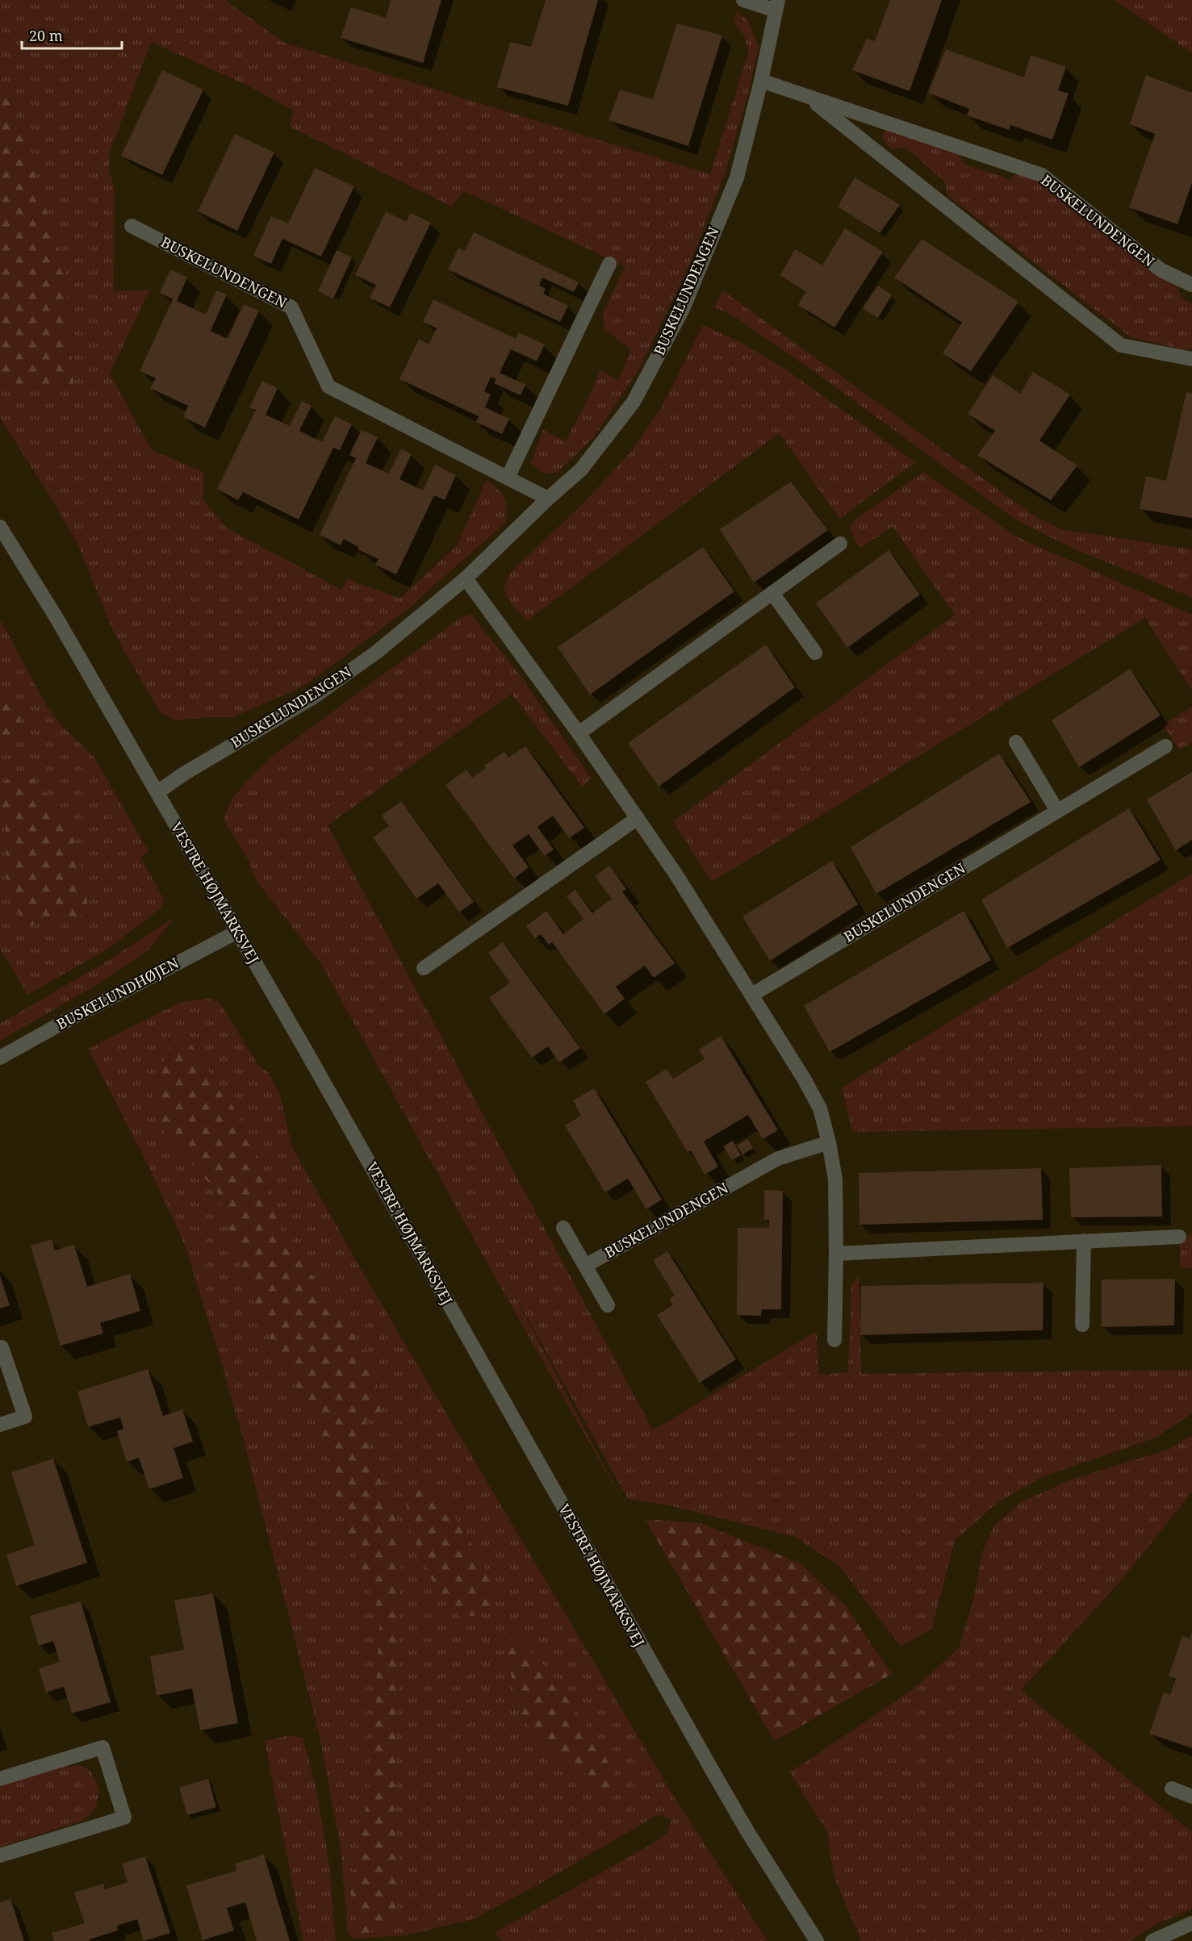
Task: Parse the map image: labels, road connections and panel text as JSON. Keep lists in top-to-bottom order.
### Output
{
  "streets": {
    "street": ["BUSKELUNDENGEN", "VESTRE HØJMARKSVEJ", "BUSKELUNDHØJEN"]
  },
  "crossings": [
    ["BUSKELUNDENGEN", "VESTRE HØJMARKSVEJ"],
    ["VESTRE HØJMARKSVEJ", "BUSKELUNDHØJEN"]
  ],
  "scale_bar": "20 m"
}
